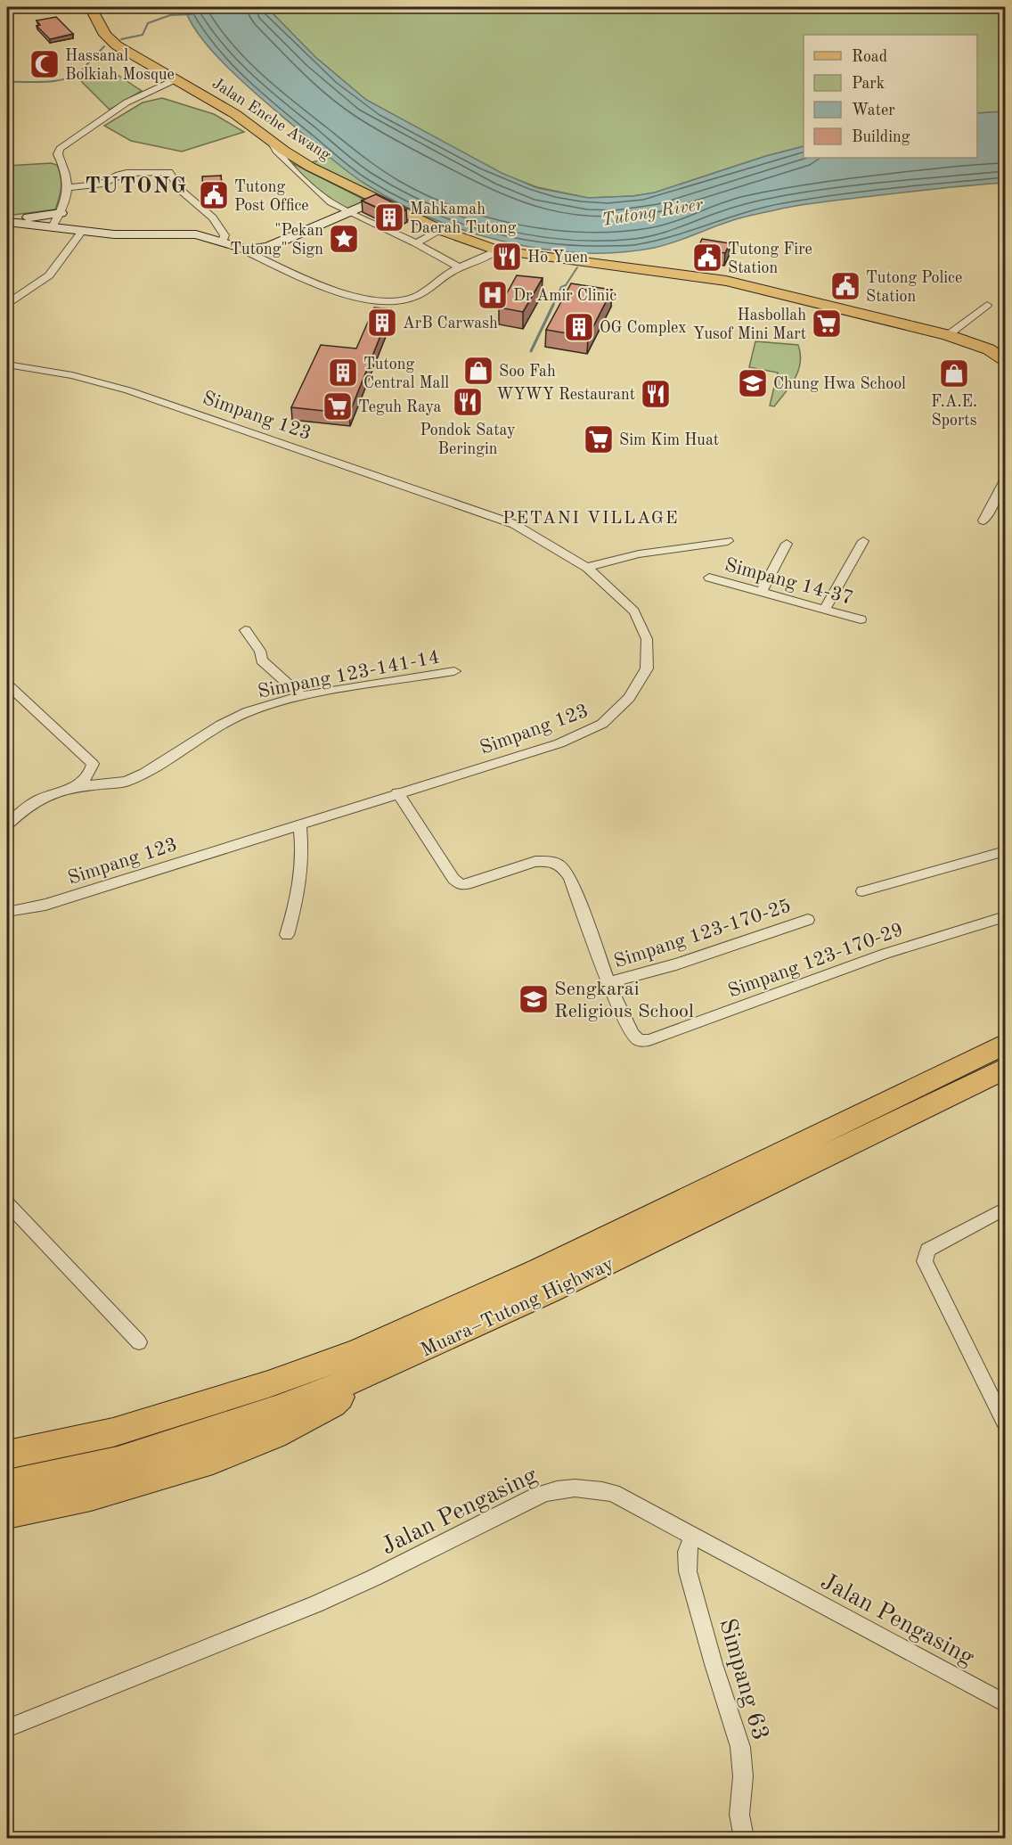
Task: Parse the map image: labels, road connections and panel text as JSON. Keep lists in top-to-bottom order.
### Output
{
  "streets": {
    "highway": ["Muara–Tutong Highway"],
    "main road": ["Jalan Enche Awang"],
    "street": [
      "Simpang 123",
      "Simpang 14-37",
      "Simpang 123-141-14",
      "Simpang 123-170-25",
      "Simpang 123-170-29",
      "Jalan Pengasing",
      "Simpang 63"
    ]
  },
  "crossings": [
    ["Simpang 123-170-25", "Simpang 123-170-29"],
    ["Jalan Pengasing", "Simpang 63"]
  ],
  "districts": ["TUTONG", "PETANI VILLAGE"],
  "water": ["Tutong River"],
  "places": {
    "mosque": ["Hassanal Bolkiah Mosque"],
    "public building": ["Tutong Post Office", "Tutong Fire Station", "Tutong Police Station"],
    "building": [
      "Mahkamah Daerah Tutong",
      "ArB Carwash",
      "OG Complex",
      "Tutong Central Mall"
    ],
    "place": ["\"Pekan Tutong\" Sign"],
    "restaurant": ["Ho Yuen", "WYWY Restaurant", "Pondok Satay Beringin"],
    "hospital": ["Dr Amir Clinic"],
    "supermarket": ["Hasbollah Yusof Mini Mart", "Teguh Raya", "Sim Kim Huat"],
    "shop": ["Soo Fah", "F.A.E. Sports"],
    "school or university": ["Chung Hwa School", "Sengkarai Religious School"]
  },
  "legend": [
    "Road",
    "Park",
    "Water",
    "Building"
  ]
}
